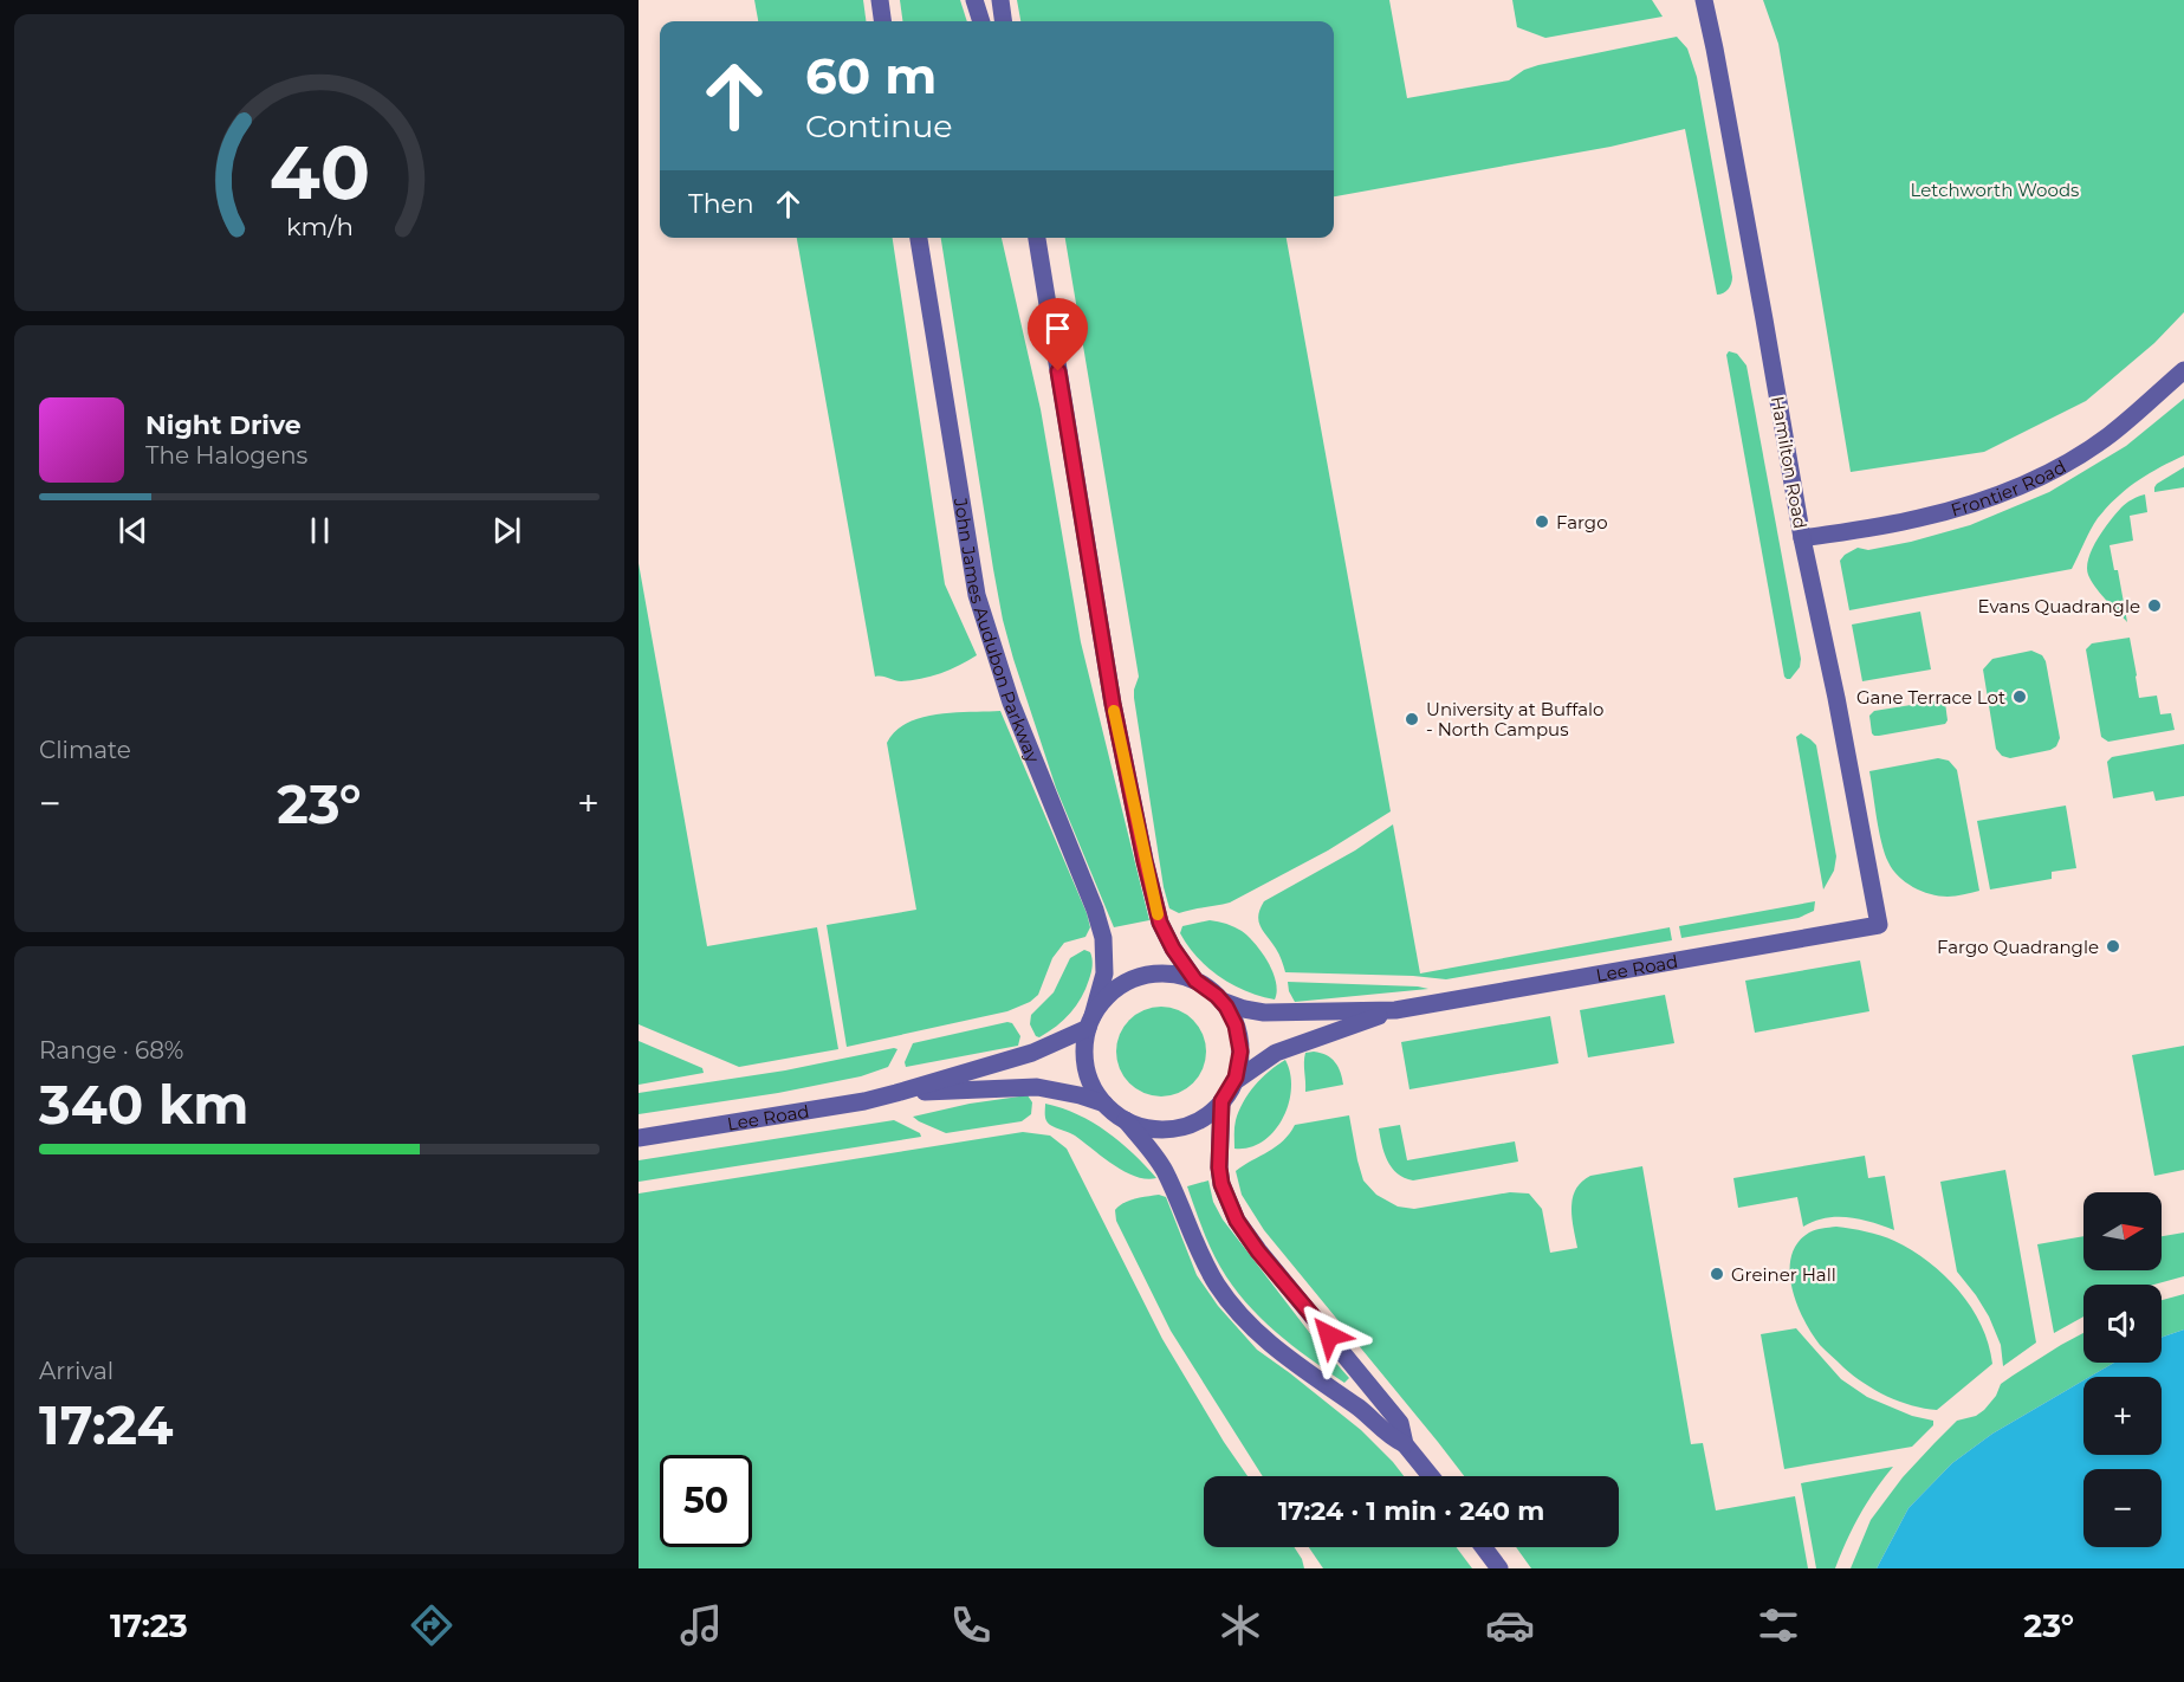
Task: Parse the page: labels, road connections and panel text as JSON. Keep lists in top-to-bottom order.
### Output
{
  "streets": {
    "main road": [
      "Hamilton Road",
      "Frontier Road",
      "John James Audubon Parkway",
      "Lee Road"
    ]
  },
  "crossings": [
    ["Hamilton Road", "Frontier Road"],
    ["Hamilton Road", "Lee Road"],
    ["John James Audubon Parkway", "Lee Road"]
  ],
  "parks": ["Letchworth Woods"],
  "places": [
    "Fargo",
    "Evans Quadrangle",
    "Gane Terrace Lot",
    "University at Buffalo - North Campus",
    "Fargo Quadrangle",
    "Greiner Hall"
  ],
  "north": "right",
  "page": {
    "turn": ["60 m", "Continue"],
    "then": "Then",
    "song": ["Night Drive", "The Halogens"],
    "tile": [
      "Climate",
      ["Range · 68%", "340 km"],
      ["Arrival", "17:24"]
    ],
    "heat": ["−", "23°", "+"],
    "map_buttons": ["+", "−"],
    "limit": "50",
    "trip": "17:24 · 1 min · 240 m",
    "tabs": ["17:23", "23°"],
    "gauge": ["40", "km/h"]
  }
}
